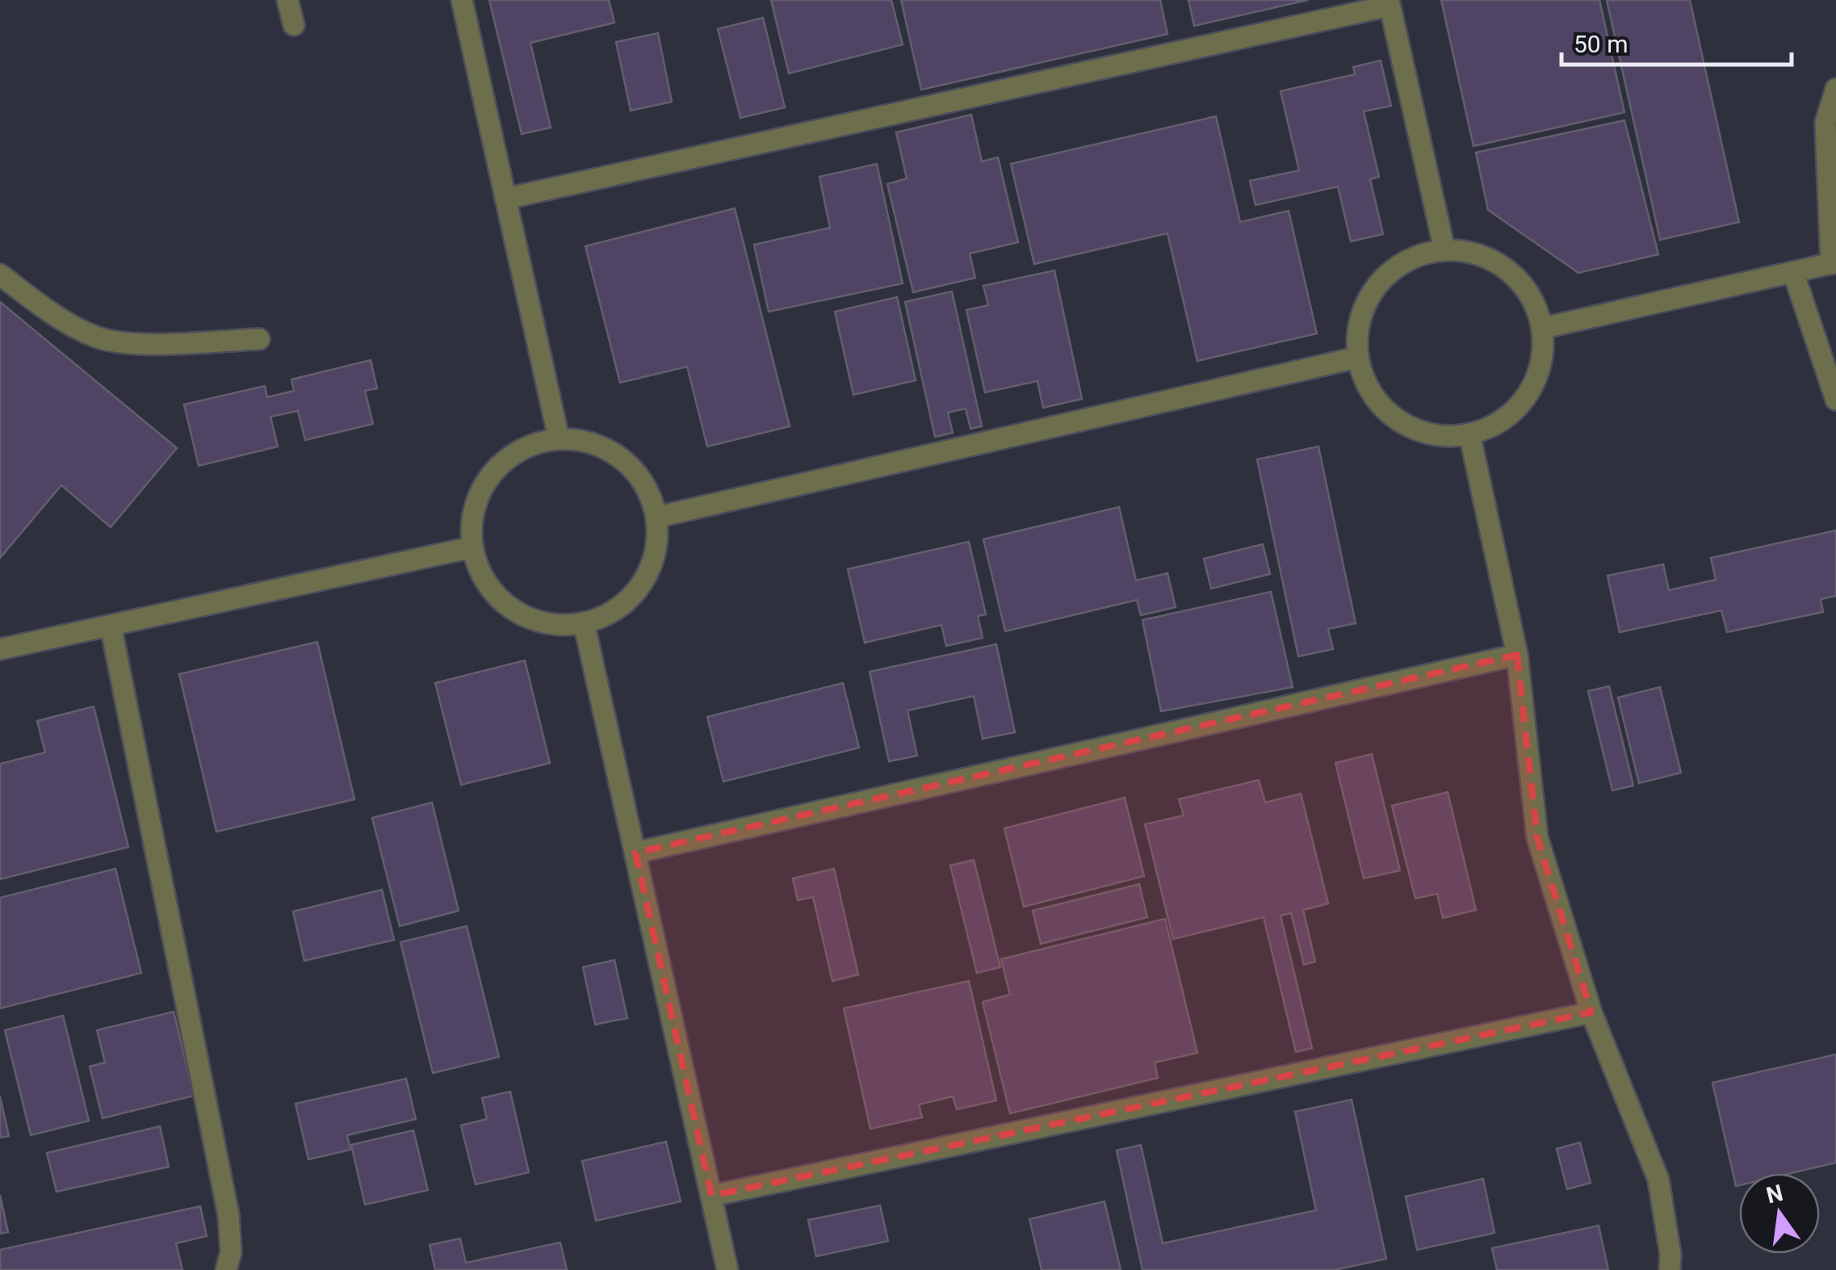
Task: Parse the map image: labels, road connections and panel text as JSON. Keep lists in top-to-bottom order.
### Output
{
  "scale_bar": "50 m",
  "north": "top"
}
